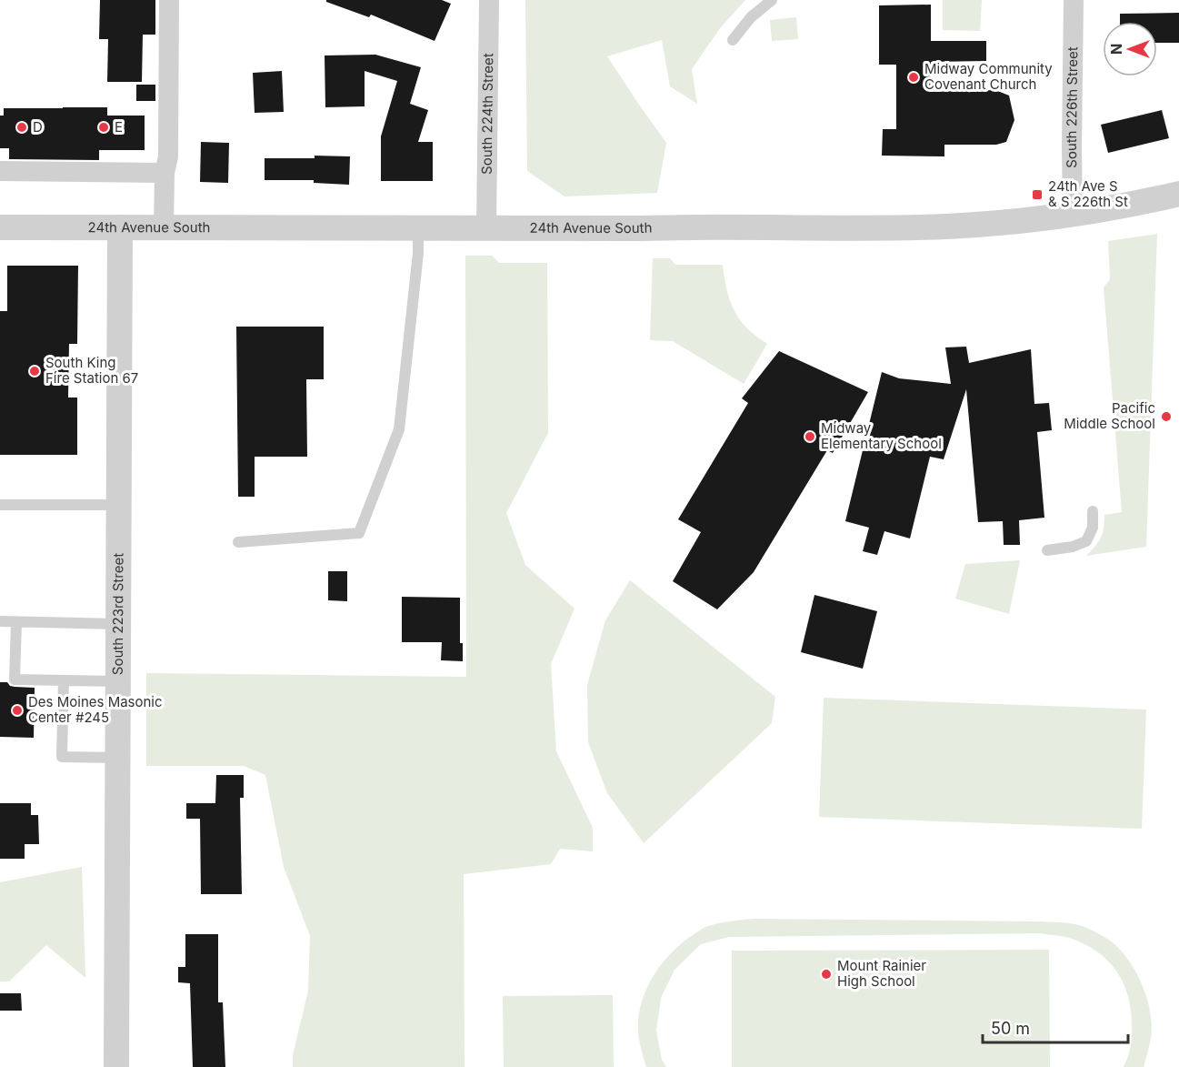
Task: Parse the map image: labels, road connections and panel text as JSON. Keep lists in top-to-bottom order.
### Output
{
  "streets": {
    "street": [
      "South 226th Street",
      "South 224th Street",
      "24th Avenue South",
      "South 223rd Street"
    ]
  },
  "crossings": [
    ["South 226th Street", "24th Avenue South"],
    ["South 224th Street", "24th Avenue South"],
    ["24th Avenue South", "South 223rd Street"]
  ],
  "places": {
    "other": [
      "Midway Community Covenant Church",
      "D",
      "E",
      "South King Fire Station 67",
      "Pacific Middle School",
      "Midway Elementary School",
      "Des Moines Masonic Center #245",
      "Mount Rainier High School"
    ],
    "transit": ["24th Ave S & S 226th St"]
  },
  "scale_bar": "50 m",
  "north": "left"
}
